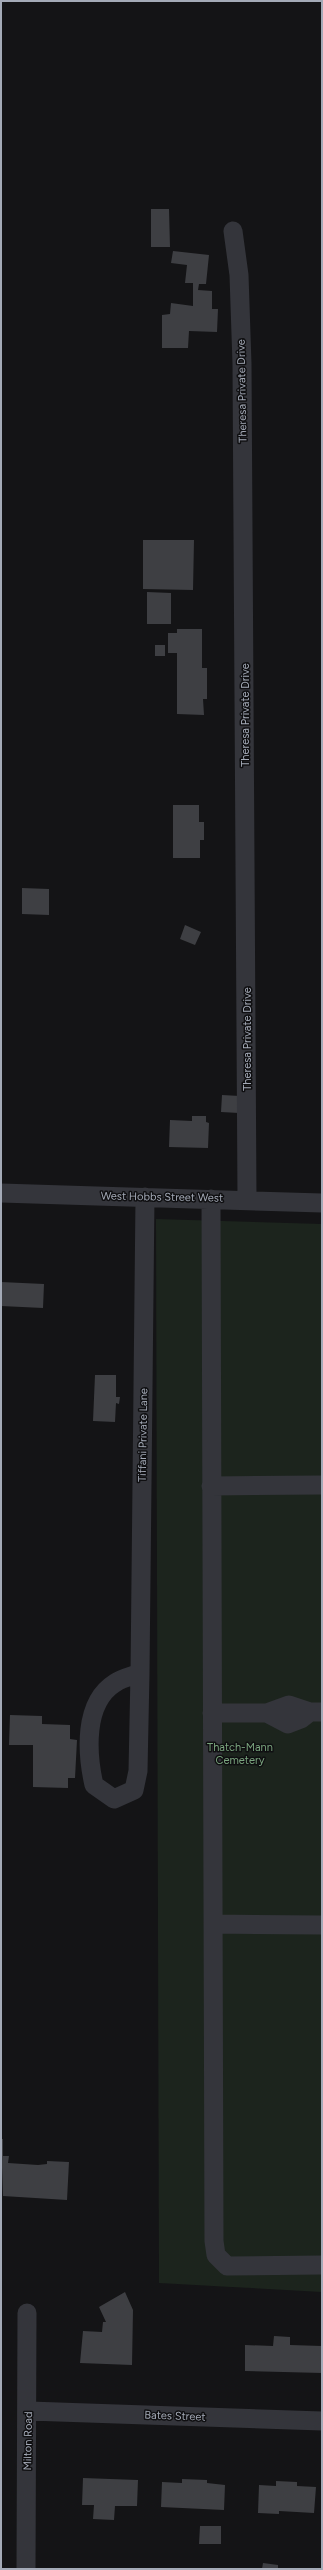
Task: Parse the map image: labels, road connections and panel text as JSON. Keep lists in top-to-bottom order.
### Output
{
  "streets": {
    "street": [
      "Theresa Private Drive",
      "West Hobbs Street West",
      "Tiffani Private Lane",
      "Bates Street",
      "Milton Road"
    ]
  },
  "crossings": [
    ["Theresa Private Drive", "West Hobbs Street West"],
    ["West Hobbs Street West", "Tiffani Private Lane"],
    ["Bates Street", "Milton Road"]
  ],
  "parks": ["Thatch-Mann Cemetery"]
}
